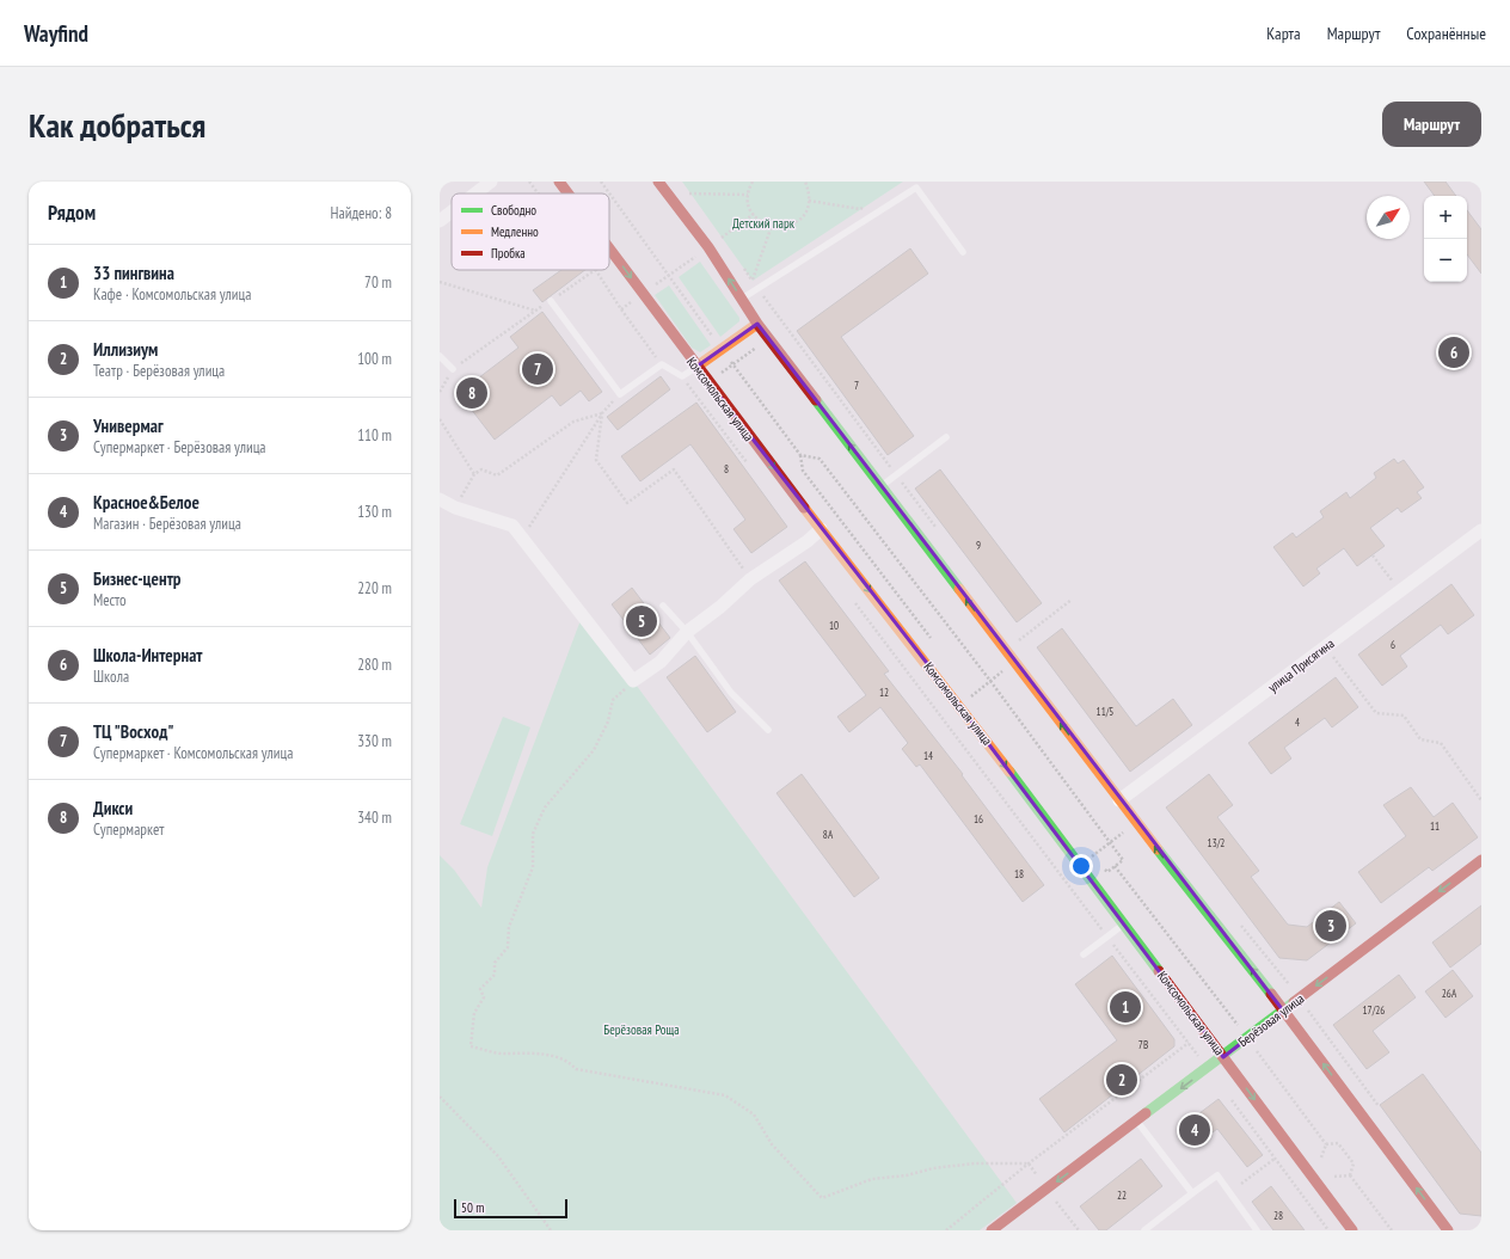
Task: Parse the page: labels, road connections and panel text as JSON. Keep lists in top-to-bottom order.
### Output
{
  "streets": {
    "main road": ["Комсомольская улица", "Берёзовая улица"],
    "street": ["улица Присягина"]
  },
  "crossings": [
    ["Комсомольская улица", "Берёзовая улица"]
  ],
  "one_way": ["Берёзовая улица"],
  "parks": ["Детский парк", "Берёзовая Роща"],
  "house_numbers": [
    "7",
    "8",
    "9",
    "10",
    "6",
    "12",
    "11/5",
    "4",
    "14",
    "16",
    "11",
    "8А",
    "13/2",
    "18",
    "26А",
    "17/26",
    "7В",
    "22",
    "28"
  ],
  "legend": ["Свободно", "Медленно", "Пробка"],
  "scale_bar": "50 m",
  "north": "top right",
  "page": {
    "header": "Wayfind",
    "nav": ["Карта", "Маршрут", "Сохранённые"],
    "buttons": "Маршрут",
    "title": "Как добраться",
    "heading": ["Рядом", "Найдено: 8"],
    "map_buttons": ["+", "−"],
    "list": [
      {
        "mark": "1",
        "name": "33 пингвина",
        "note": "Кафе · Комсомольская улица",
        "value": "70 m"
      },
      {
        "mark": "2",
        "name": "Иллизиум",
        "note": "Театр · Берёзовая улица",
        "value": "100 m"
      },
      {
        "mark": "3",
        "name": "Универмаг",
        "note": "Супермаркет · Берёзовая улица",
        "value": "110 m"
      },
      {
        "mark": "4",
        "name": "Красное&Белое",
        "note": "Магазин · Берёзовая улица",
        "value": "130 m"
      },
      {
        "mark": "5",
        "name": "Бизнес-центр",
        "note": "Место",
        "value": "220 m"
      },
      {
        "mark": "6",
        "name": "Школа-Интернат",
        "note": "Школа",
        "value": "280 m"
      },
      {
        "mark": "7",
        "name": "ТЦ \"Восход\"",
        "note": "Супермаркет · Комсомольская улица",
        "value": "330 m"
      },
      {
        "mark": "8",
        "name": "Дикси",
        "note": "Супермаркет",
        "value": "340 m"
      }
    ],
    "pins": [
      "6",
      "7",
      "8",
      "5",
      "3",
      "1",
      "2",
      "4"
    ],
    "scale": "50 m"
  }
}
